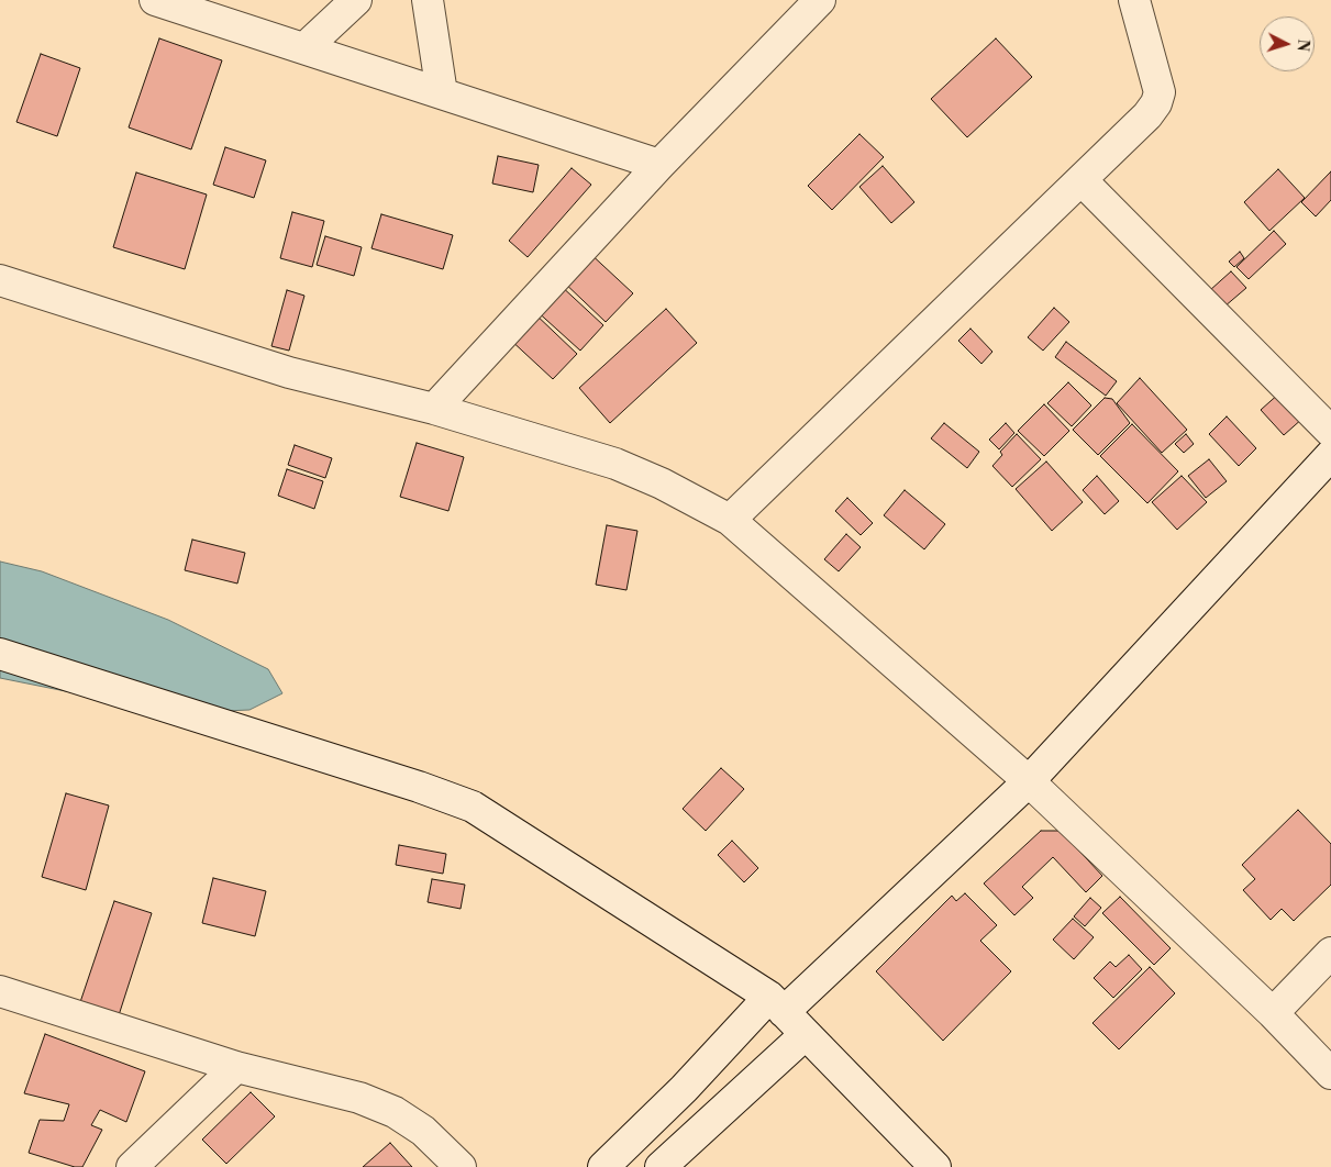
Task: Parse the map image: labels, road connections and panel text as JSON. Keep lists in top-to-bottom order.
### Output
{
  "north": "right"
}
